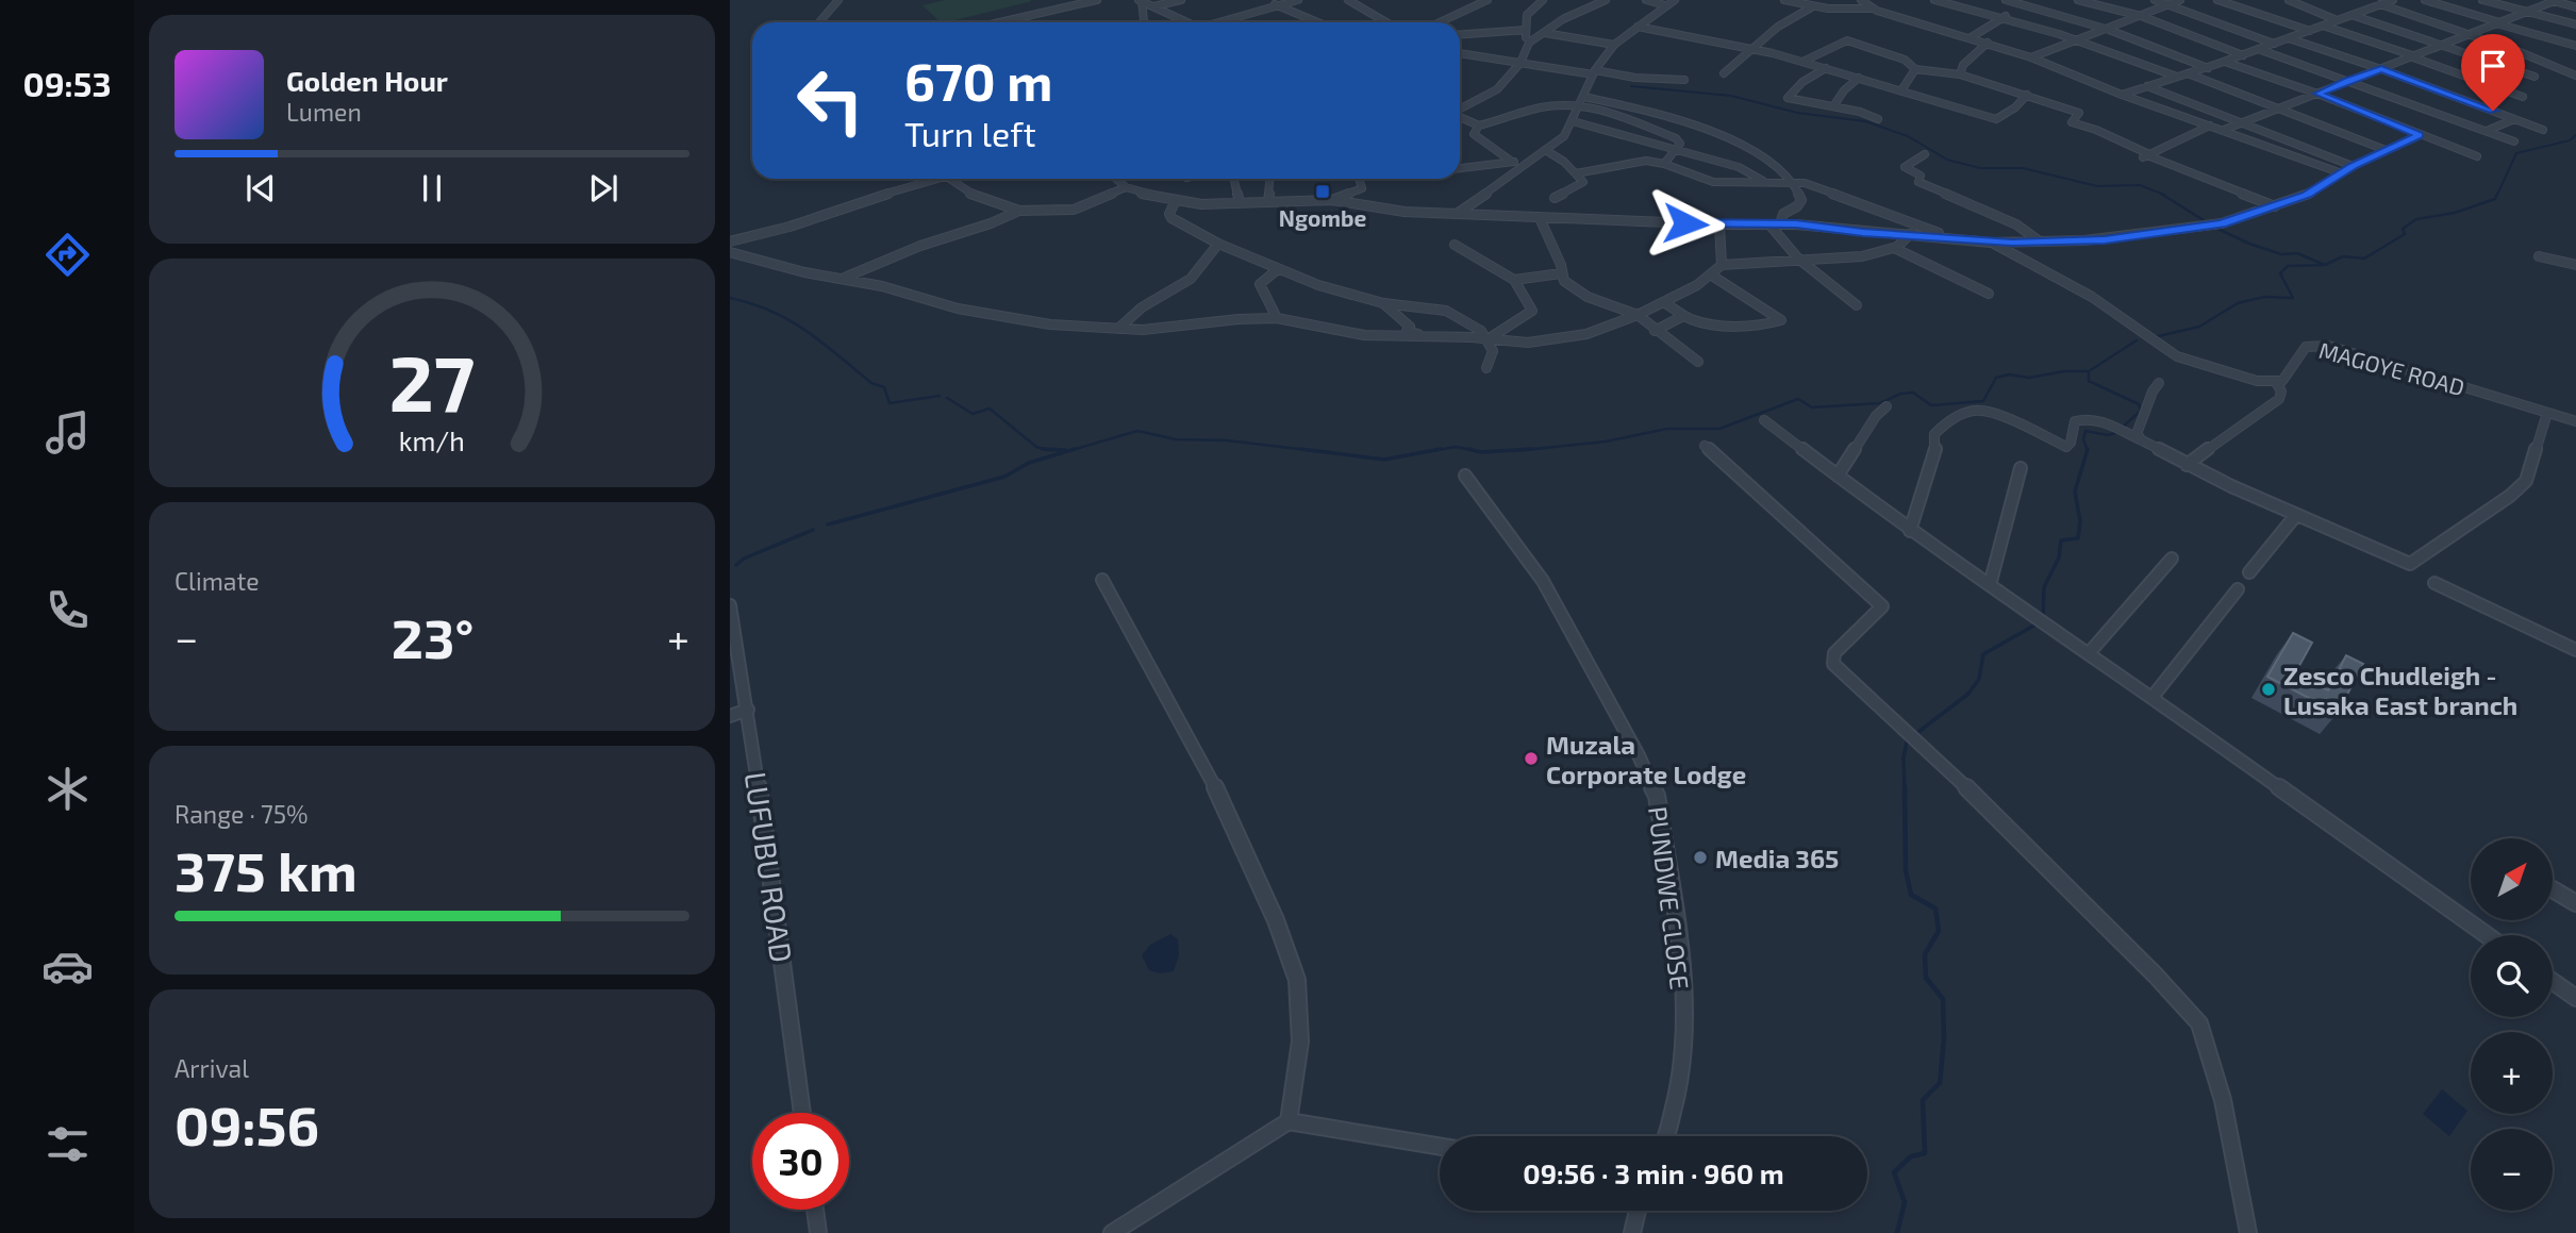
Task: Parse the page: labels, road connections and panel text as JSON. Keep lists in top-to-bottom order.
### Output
{
  "streets": {
    "street": ["MAGOYE ROAD", "LUFUBU ROAD", "PUNDWE CLOSE"]
  },
  "places": {
    "transit": ["Ngombe"],
    "other": ["Zesco Chudleigh - Lusaka East branch", "Muzala Corporate Lodge", "Media 365"]
  },
  "north": "top right",
  "page": {
    "tabs": "09:53",
    "turn": ["670 m", "Turn left"],
    "song": ["Golden Hour", "Lumen"],
    "tile": [
      "Climate",
      ["Range · 75%", "375 km"],
      ["Arrival", "09:56"]
    ],
    "heat": ["−", "23°", "+"],
    "map_buttons": ["+", "−"],
    "limit": "30",
    "trip": "09:56 · 3 min · 960 m",
    "gauge": ["27", "km/h"]
  }
}
